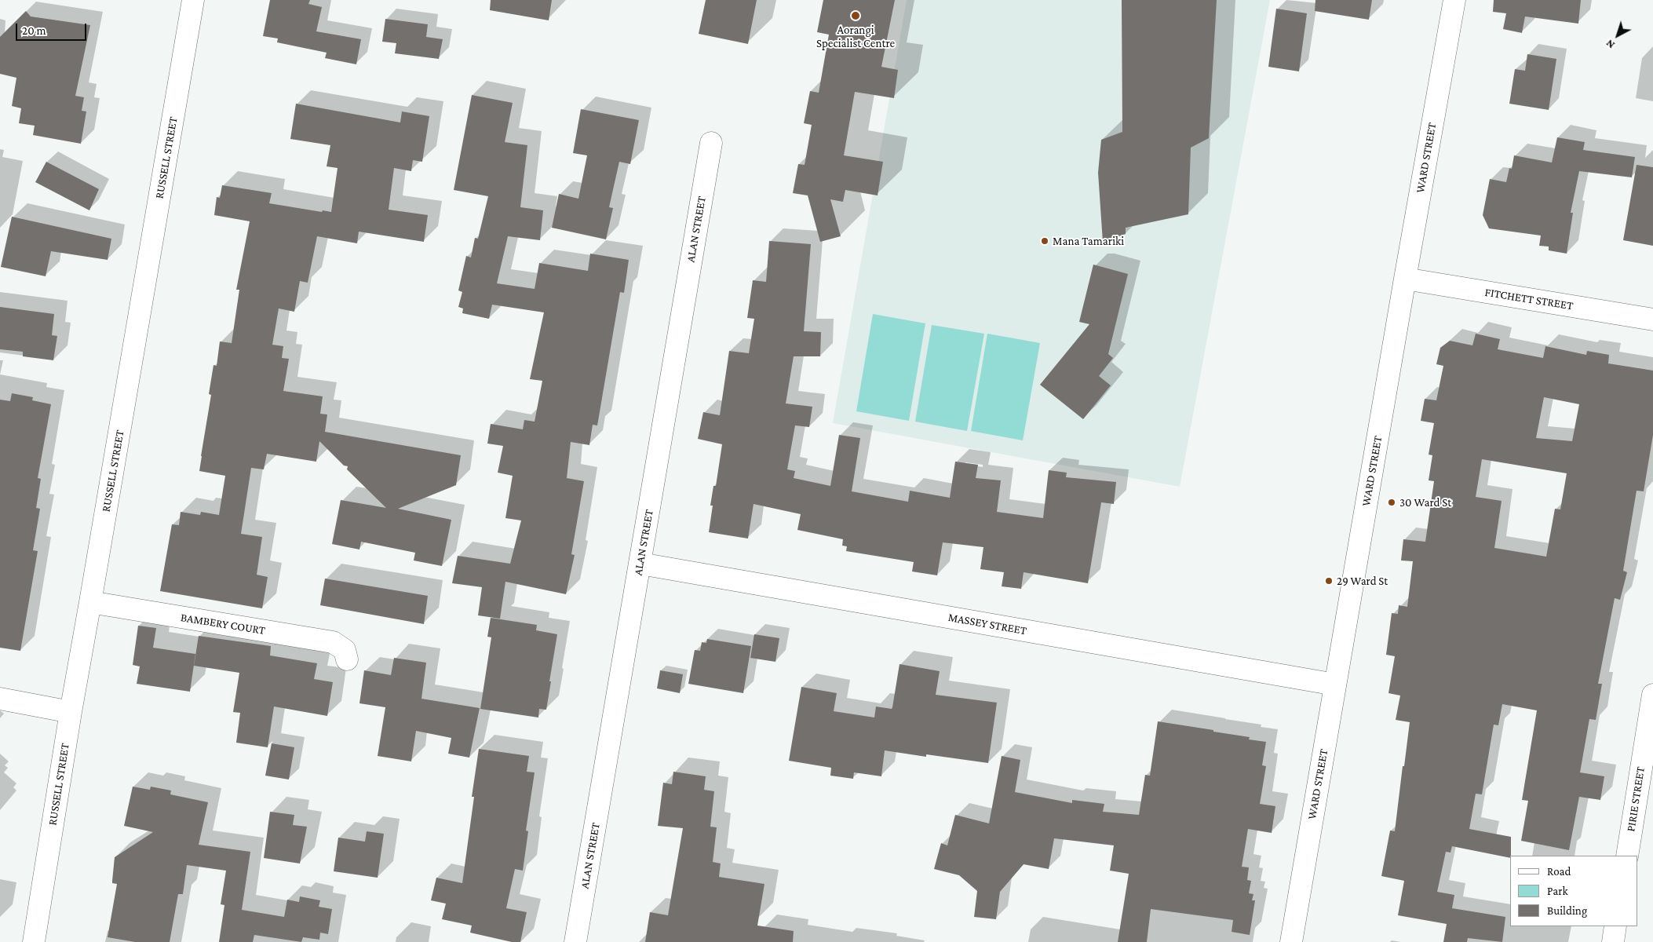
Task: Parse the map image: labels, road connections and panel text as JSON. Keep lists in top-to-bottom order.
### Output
{
  "streets": {
    "street": [
      "RUSSELL STREET",
      "WARD STREET",
      "ALAN STREET",
      "FITCHETT STREET",
      "BAMBERY COURT",
      "MASSEY STREET",
      "PIRIE STREET"
    ]
  },
  "crossings": [
    ["RUSSELL STREET", "BAMBERY COURT"],
    ["WARD STREET", "FITCHETT STREET"],
    ["WARD STREET", "MASSEY STREET"],
    ["ALAN STREET", "MASSEY STREET"]
  ],
  "places": [
    "Aorangi Specialist Centre",
    "Mana Tamariki",
    "30 Ward St",
    "29 Ward St"
  ],
  "legend": ["Road", "Park", "Building"],
  "scale_bar": "20 m",
  "north": "bottom left"
}
